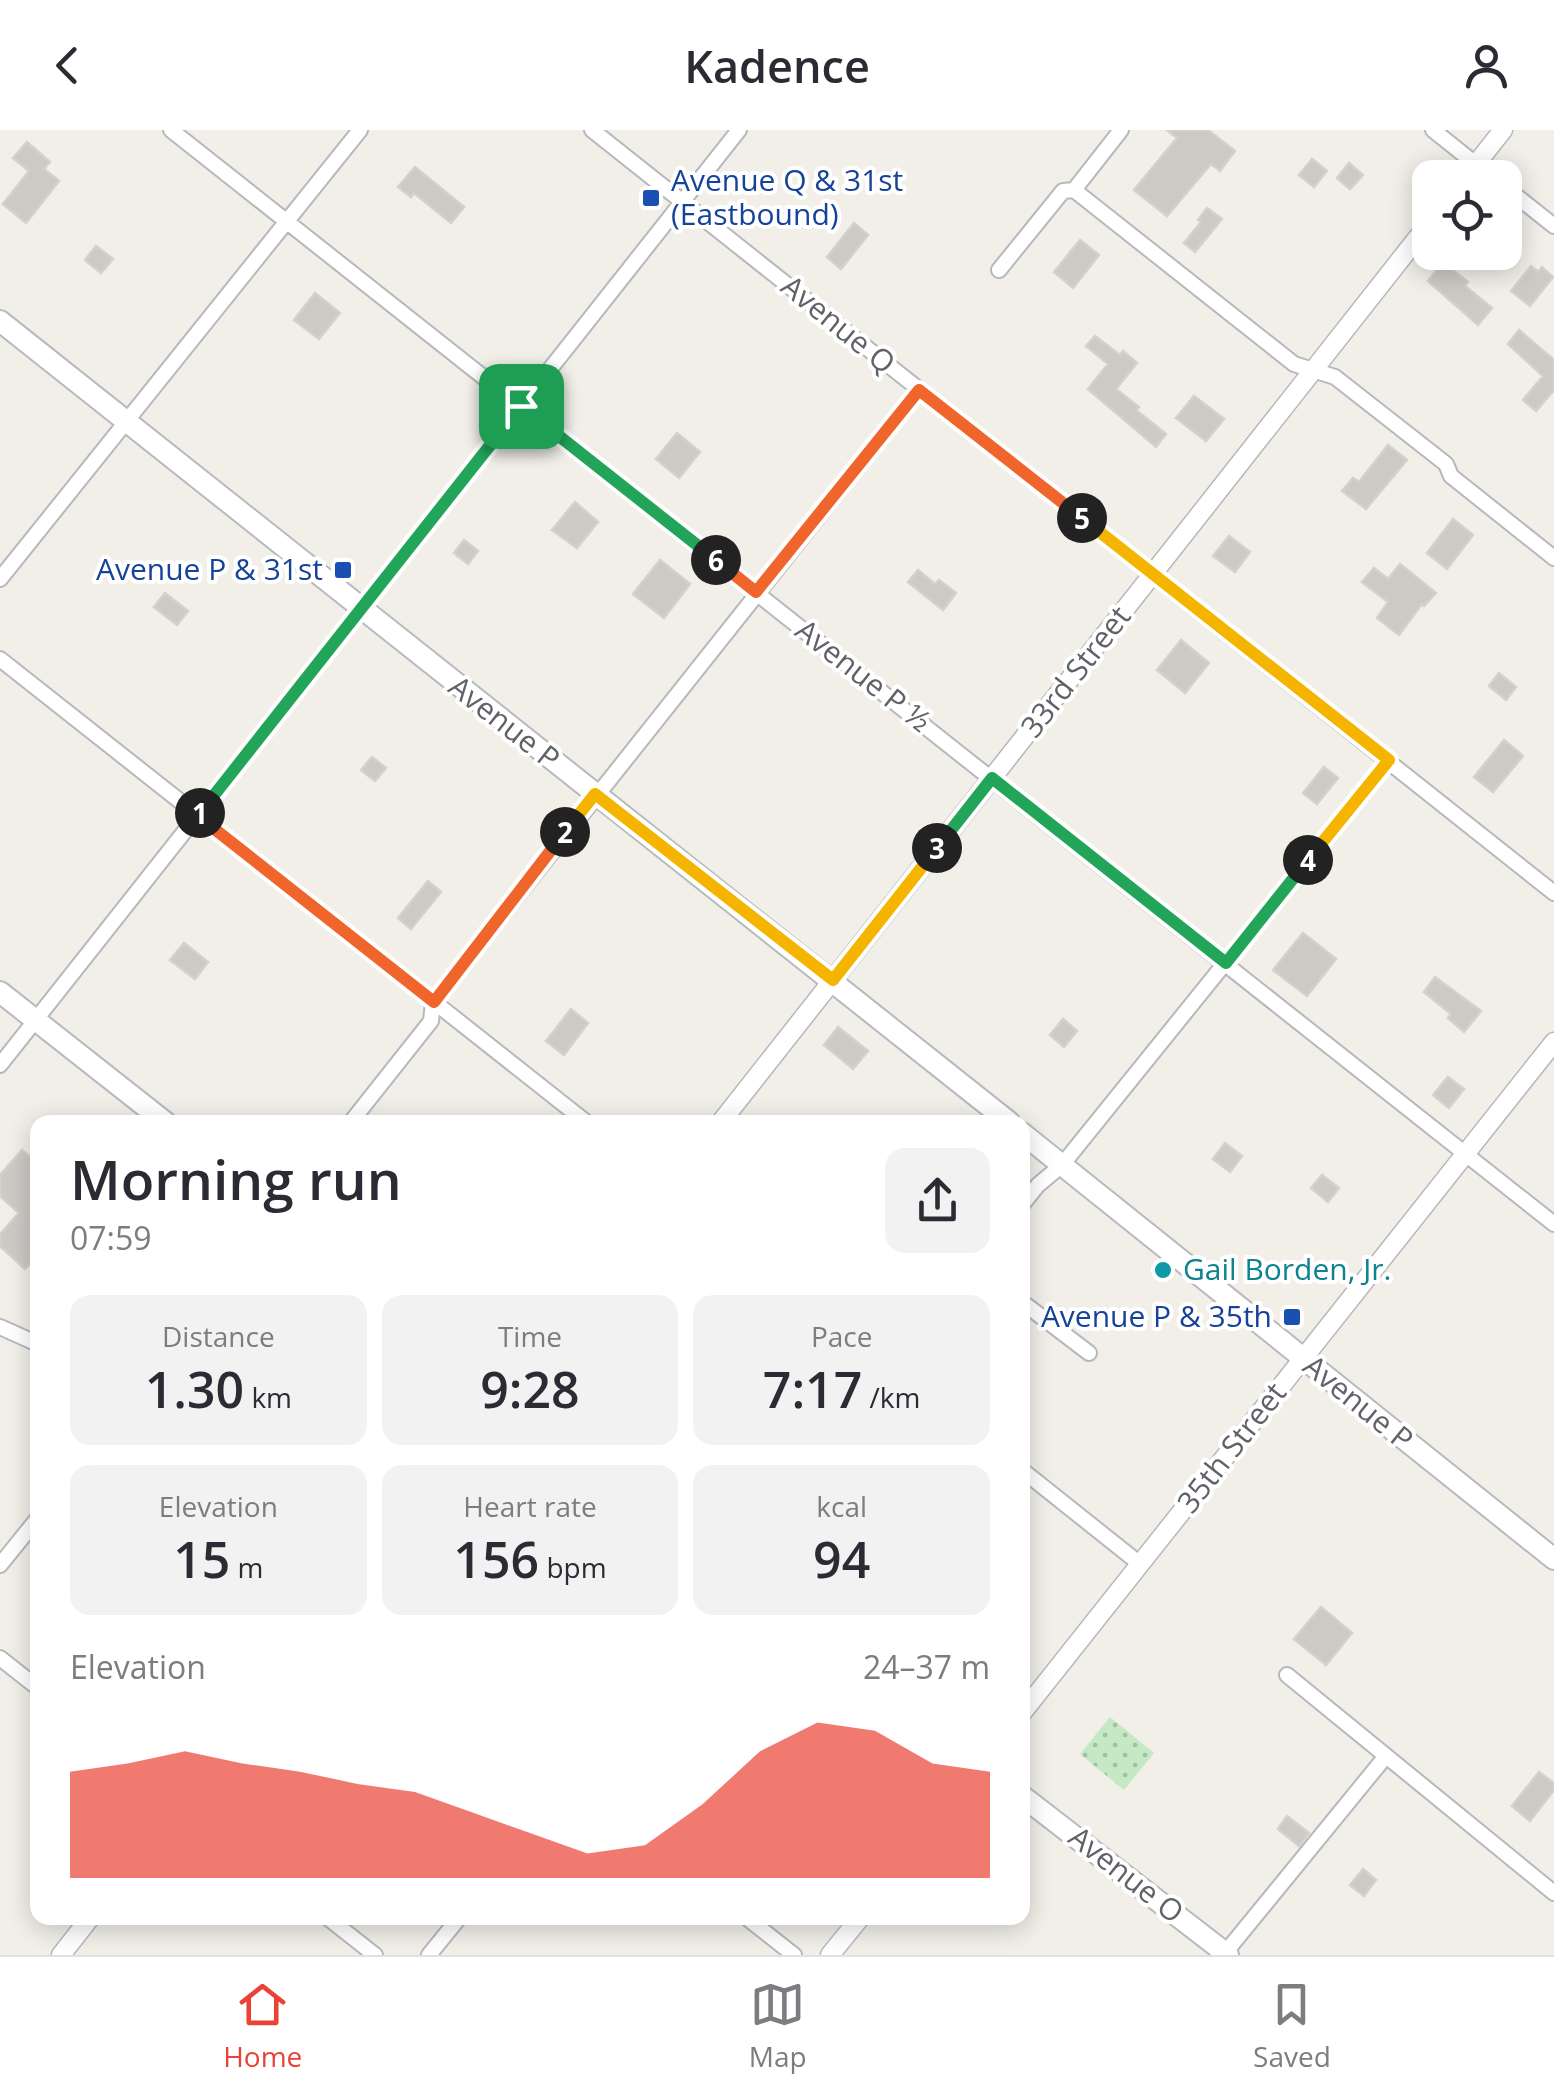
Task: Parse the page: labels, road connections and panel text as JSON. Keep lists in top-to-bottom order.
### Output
{
  "streets": {
    "main road": ["Avenue P", "Avenue O"],
    "street": [
      "Avenue Q",
      "33rd Street",
      "Avenue P ½",
      "35th Street"
    ]
  },
  "crossings": [
    ["Avenue Q", "33rd Street"],
    ["33rd Street", "Avenue P ½"],
    ["33rd Street", "Avenue P"],
    ["Avenue P ½", "35th Street"],
    ["Avenue P", "35th Street"]
  ],
  "places": {
    "transit": ["Avenue Q & 31st (Eastbound)", "Avenue P & 31st", "Avenue P & 35th"],
    "other": ["Gail Borden, Jr."]
  },
  "page": {
    "header": "Kadence",
    "pins": [
      "5",
      "6",
      "1",
      "2",
      "3",
      "4"
    ],
    "heading": ["Morning run", "07:59"],
    "stats": [
      ["Distance", "1.30 km"],
      ["Time", "9:28"],
      ["Pace", "7:17 /km"],
      ["Elevation", "15 m"],
      ["Heart rate", "156 bpm"],
      ["kcal", "94"]
    ],
    "chart": ["Elevation", "24–37 m"],
    "tabs": ["Home", "Map", "Saved"]
  }
}
